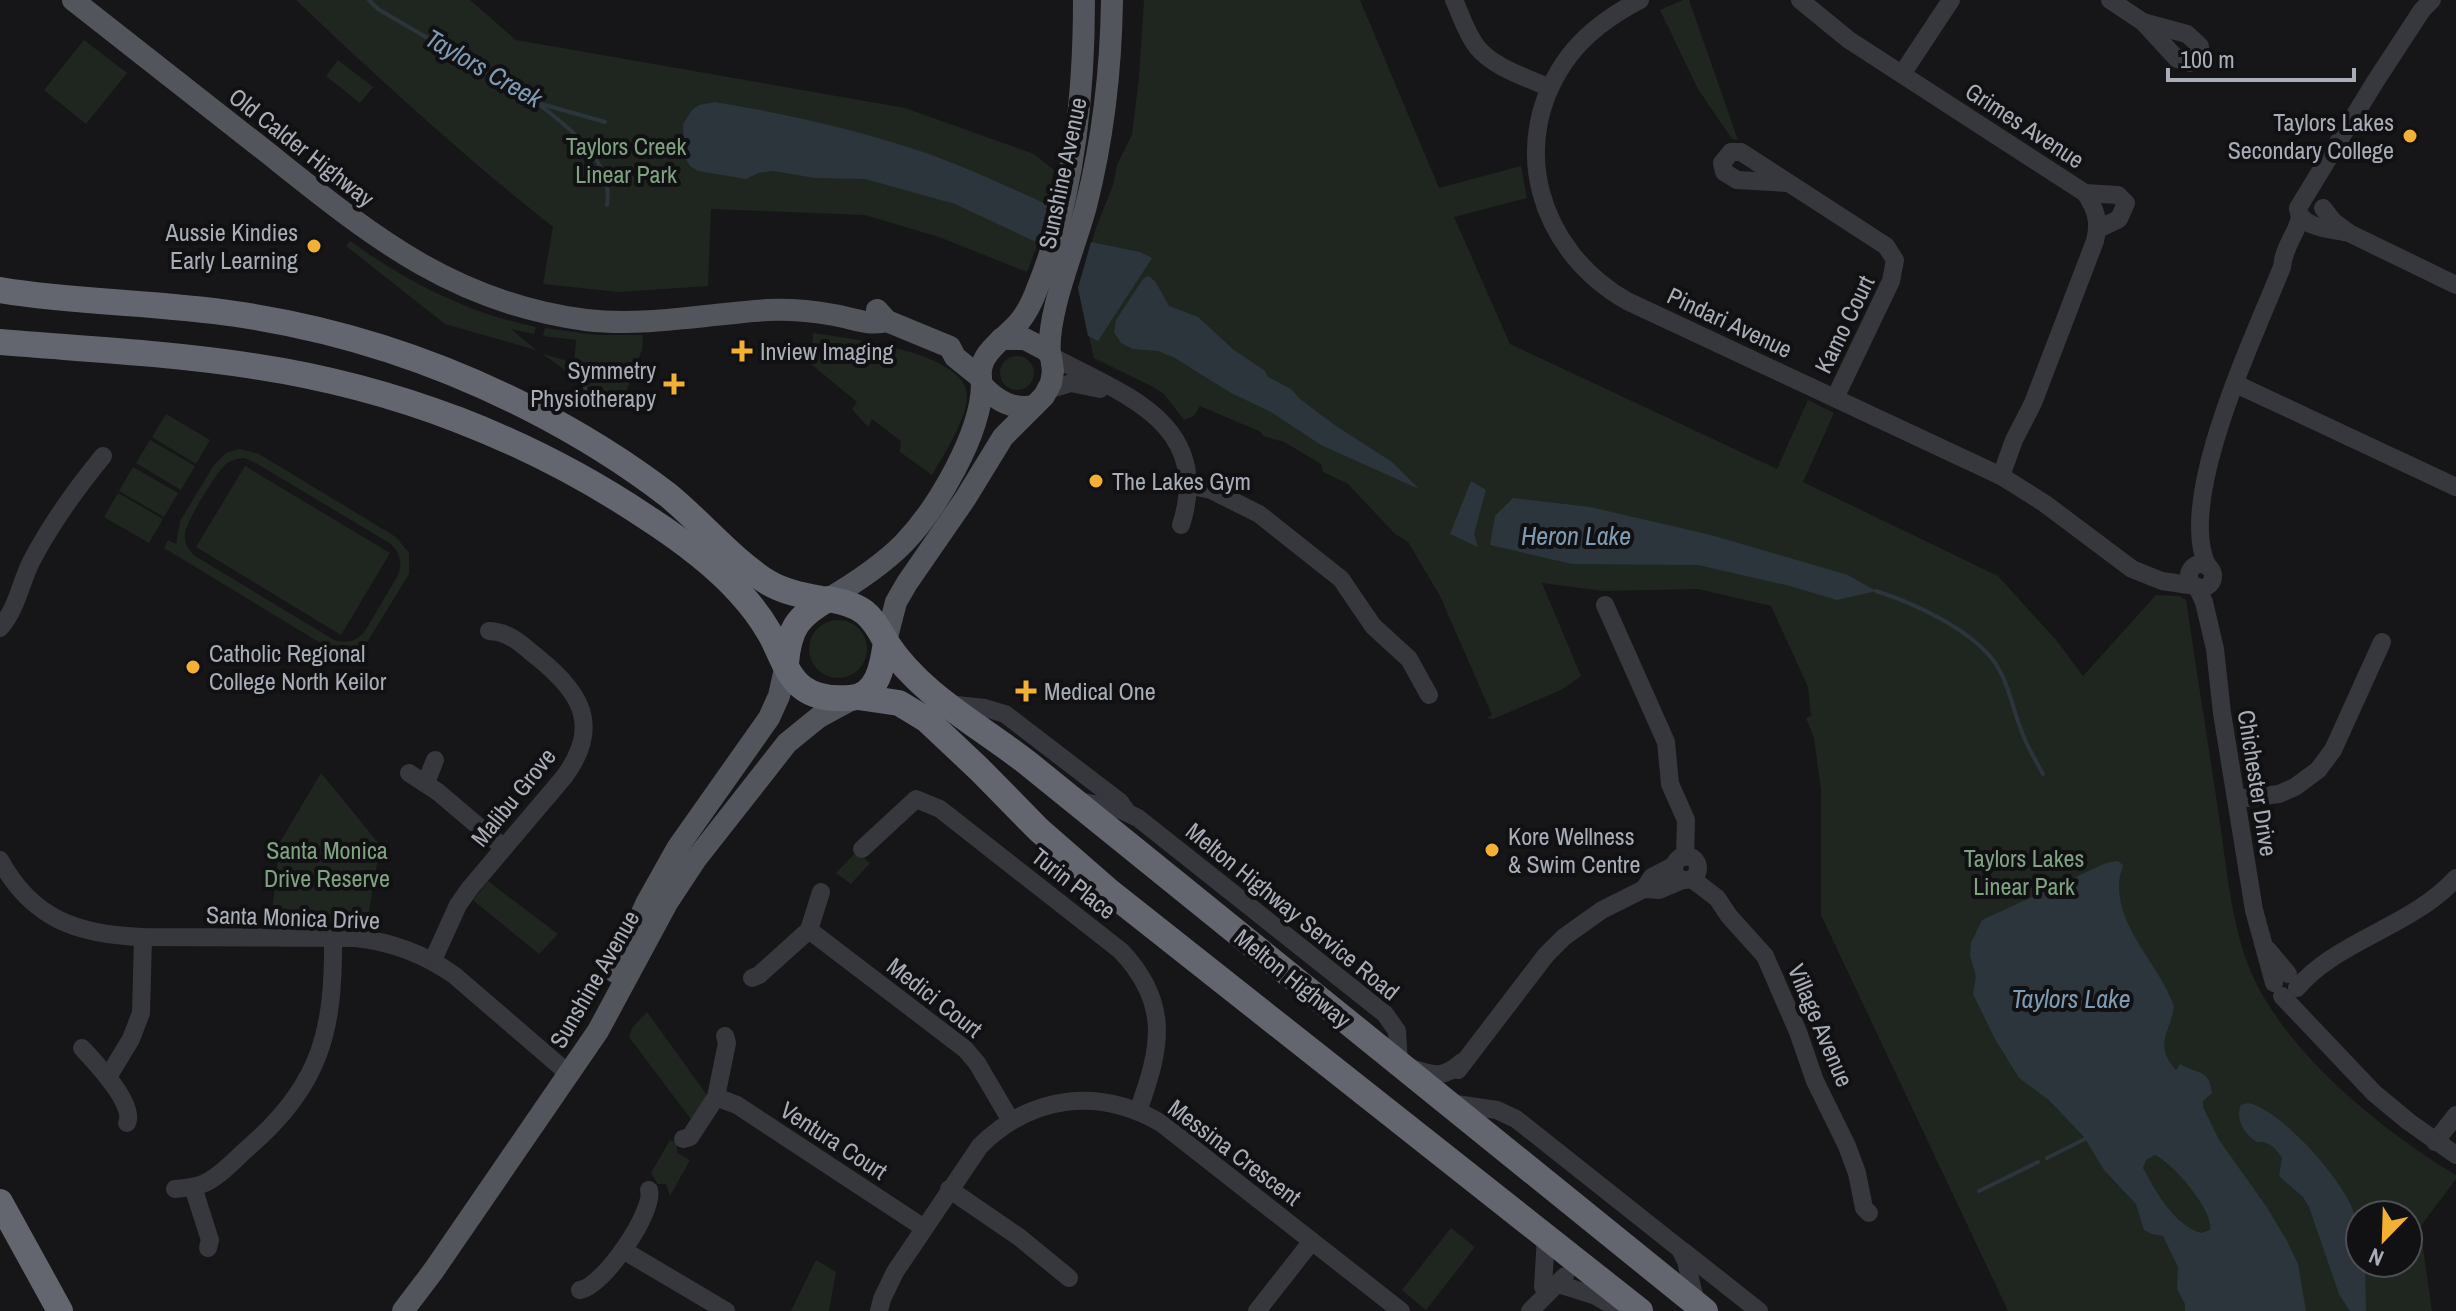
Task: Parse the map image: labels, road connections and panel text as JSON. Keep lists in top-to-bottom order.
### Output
{
  "streets": {
    "highway": ["Melton Highway"],
    "main road": ["Old Calder Highway", "Sunshine Avenue"],
    "street": [
      "Grimes Avenue",
      "Pindari Avenue",
      "Kamo Court",
      "Chichester Drive",
      "Malibu Grove",
      "Turin Place",
      "Melton Highway Service Road",
      "Santa Monica Drive",
      "Medici Court",
      "Village Avenue",
      "Ventura Court",
      "Messina Crescent"
    ]
  },
  "crossings": [
    ["Old Calder Highway", "Sunshine Avenue"],
    ["Sunshine Avenue", "Santa Monica Drive"],
    ["Sunshine Avenue", "Melton Highway"],
    ["Pindari Avenue", "Kamo Court"],
    ["Pindari Avenue", "Chichester Drive"],
    ["Malibu Grove", "Santa Monica Drive"],
    ["Turin Place", "Messina Crescent"],
    ["Melton Highway Service Road", "Melton Highway"],
    ["Medici Court", "Messina Crescent"],
    ["Ventura Court", "Messina Crescent"]
  ],
  "water": ["Taylors Creek", "Heron Lake", "Taylors Lake"],
  "parks": ["Taylors Creek Linear Park", "Santa Monica Drive Reserve", "Taylors Lakes Linear Park"],
  "places": {
    "other": [
      "Taylors Lakes Secondary College",
      "Aussie Kindies Early Learning",
      "The Lakes Gym",
      "Catholic Regional College North Keilor",
      "Kore Wellness & Swim Centre"
    ],
    "health": ["Inview Imaging", "Symmetry Physiotherapy", "Medical One"]
  },
  "scale_bar": "100 m",
  "north": "bottom left"
}
